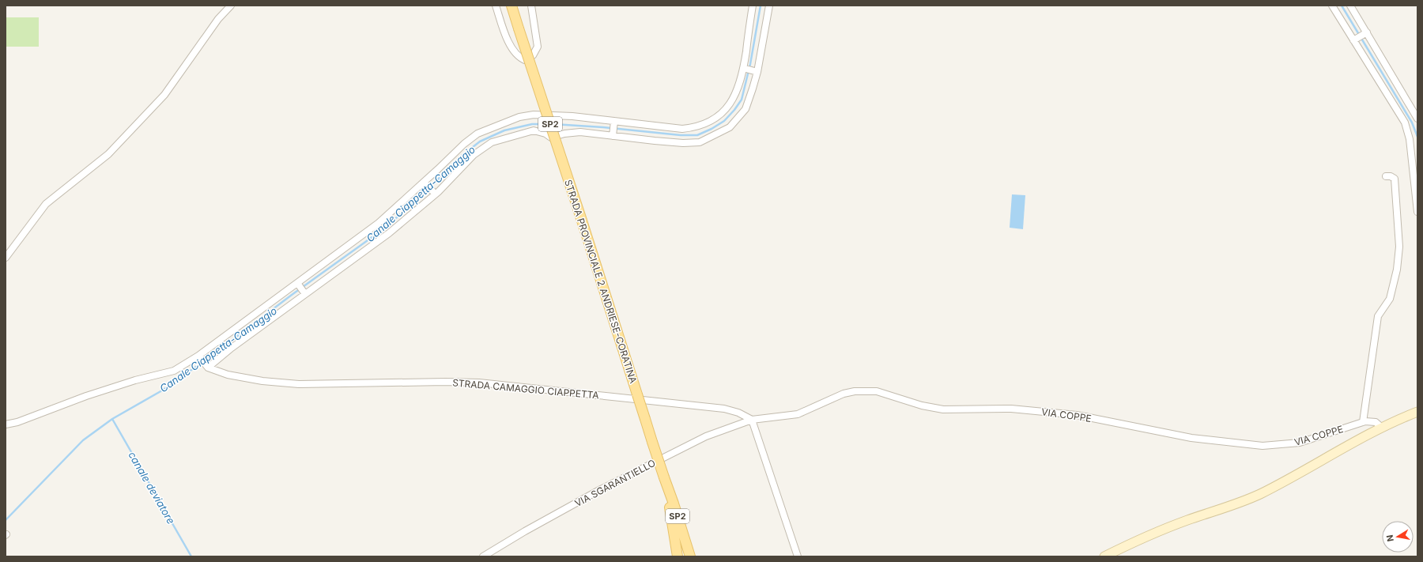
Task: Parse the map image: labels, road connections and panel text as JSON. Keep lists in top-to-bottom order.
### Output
{
  "streets": {
    "main road": ["SP2", "STRADA PROVINCIALE 2 ANDRIESE-CORATINA"],
    "street": ["STRADA CAMAGGIO CIAPPETTA", "VIA COPPE", "VIA SGARANTIELLO"]
  },
  "crossings": [
    ["STRADA CAMAGGIO CIAPPETTA", "VIA COPPE"],
    ["STRADA CAMAGGIO CIAPPETTA", "VIA SGARANTIELLO"],
    ["VIA COPPE", "VIA SGARANTIELLO"]
  ],
  "water": ["Canale Ciappetta-Camaggio", "canale deviatore"],
  "north": "left"
}
